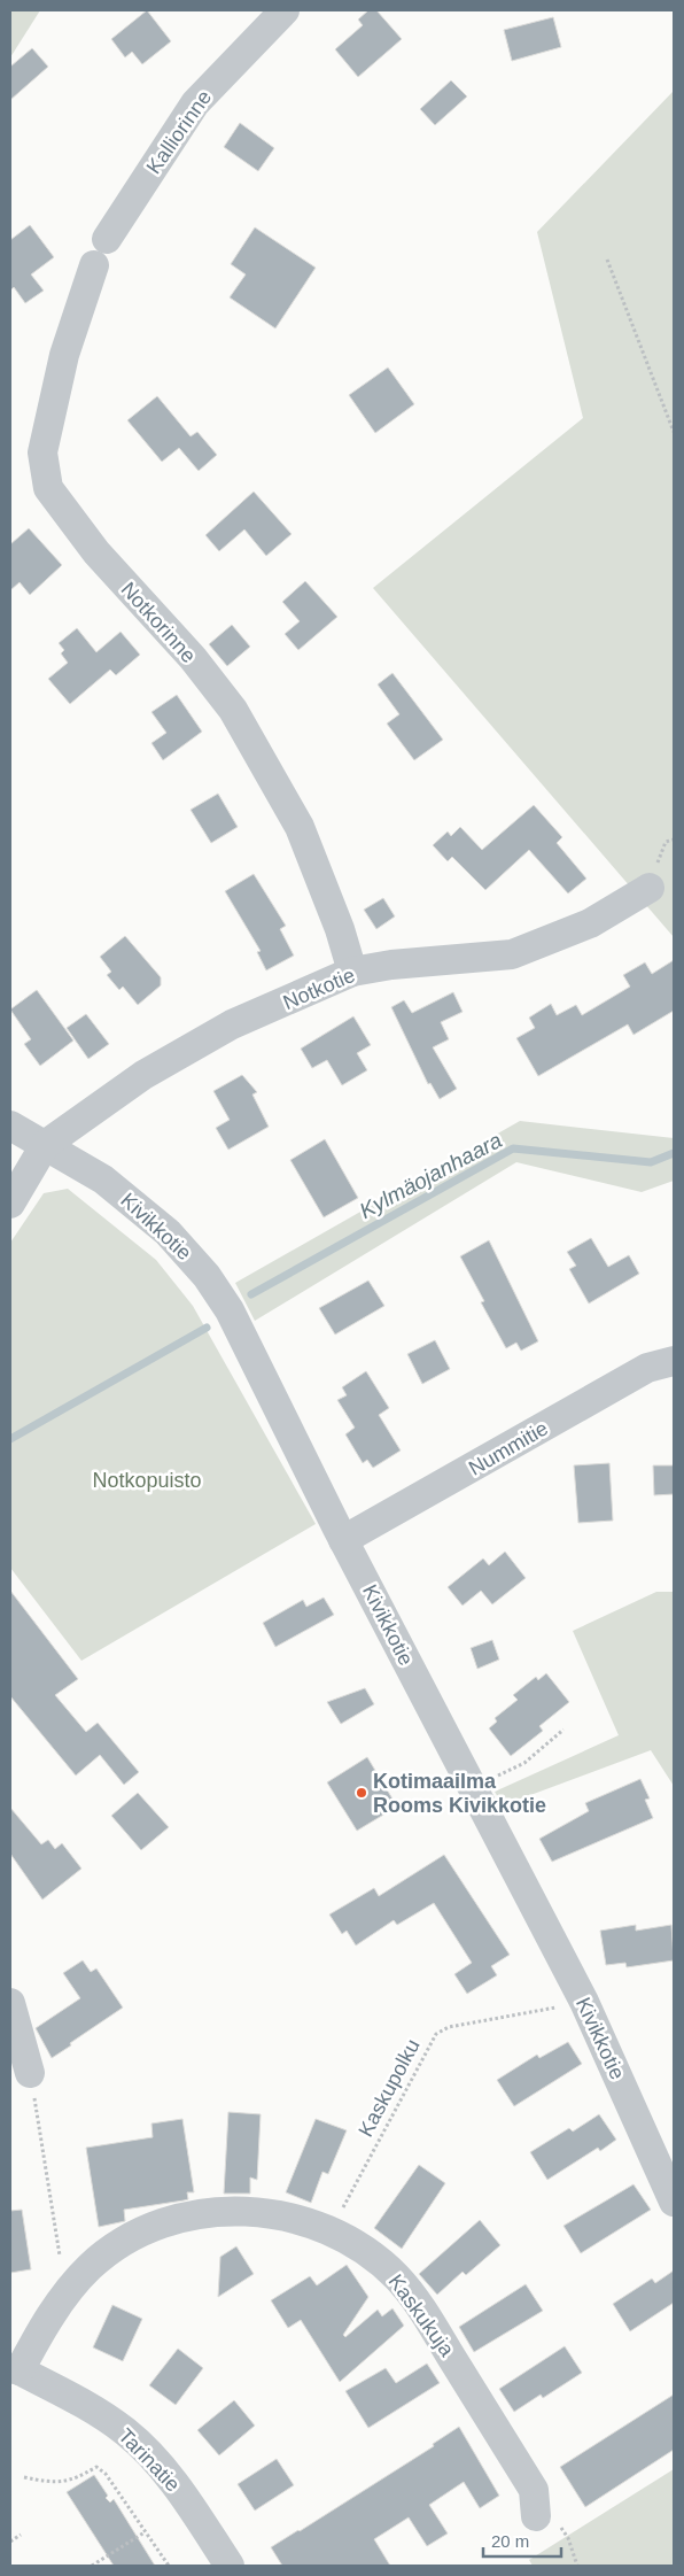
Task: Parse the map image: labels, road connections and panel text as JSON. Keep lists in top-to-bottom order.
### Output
{
  "streets": {
    "street": [
      "Kalliorinne",
      "Notkorinne",
      "Notkotie",
      "Kivikkotie",
      "Nummitie",
      "Kaskukuja",
      "Tarinatie"
    ],
    "path": ["Kaskupolku"]
  },
  "crossings": [
    ["Notkorinne", "Notkotie"],
    ["Notkotie", "Kivikkotie"],
    ["Kivikkotie", "Nummitie"],
    ["Kivikkotie", "Kaskupolku"],
    ["Kaskupolku", "Kaskukuja"],
    ["Kaskukuja", "Tarinatie"]
  ],
  "water": ["Kylmäojanhaara"],
  "parks": ["Notkopuisto"],
  "places": ["Kotimaailma Rooms Kivikkotie"],
  "scale_bar": "20 m"
}
